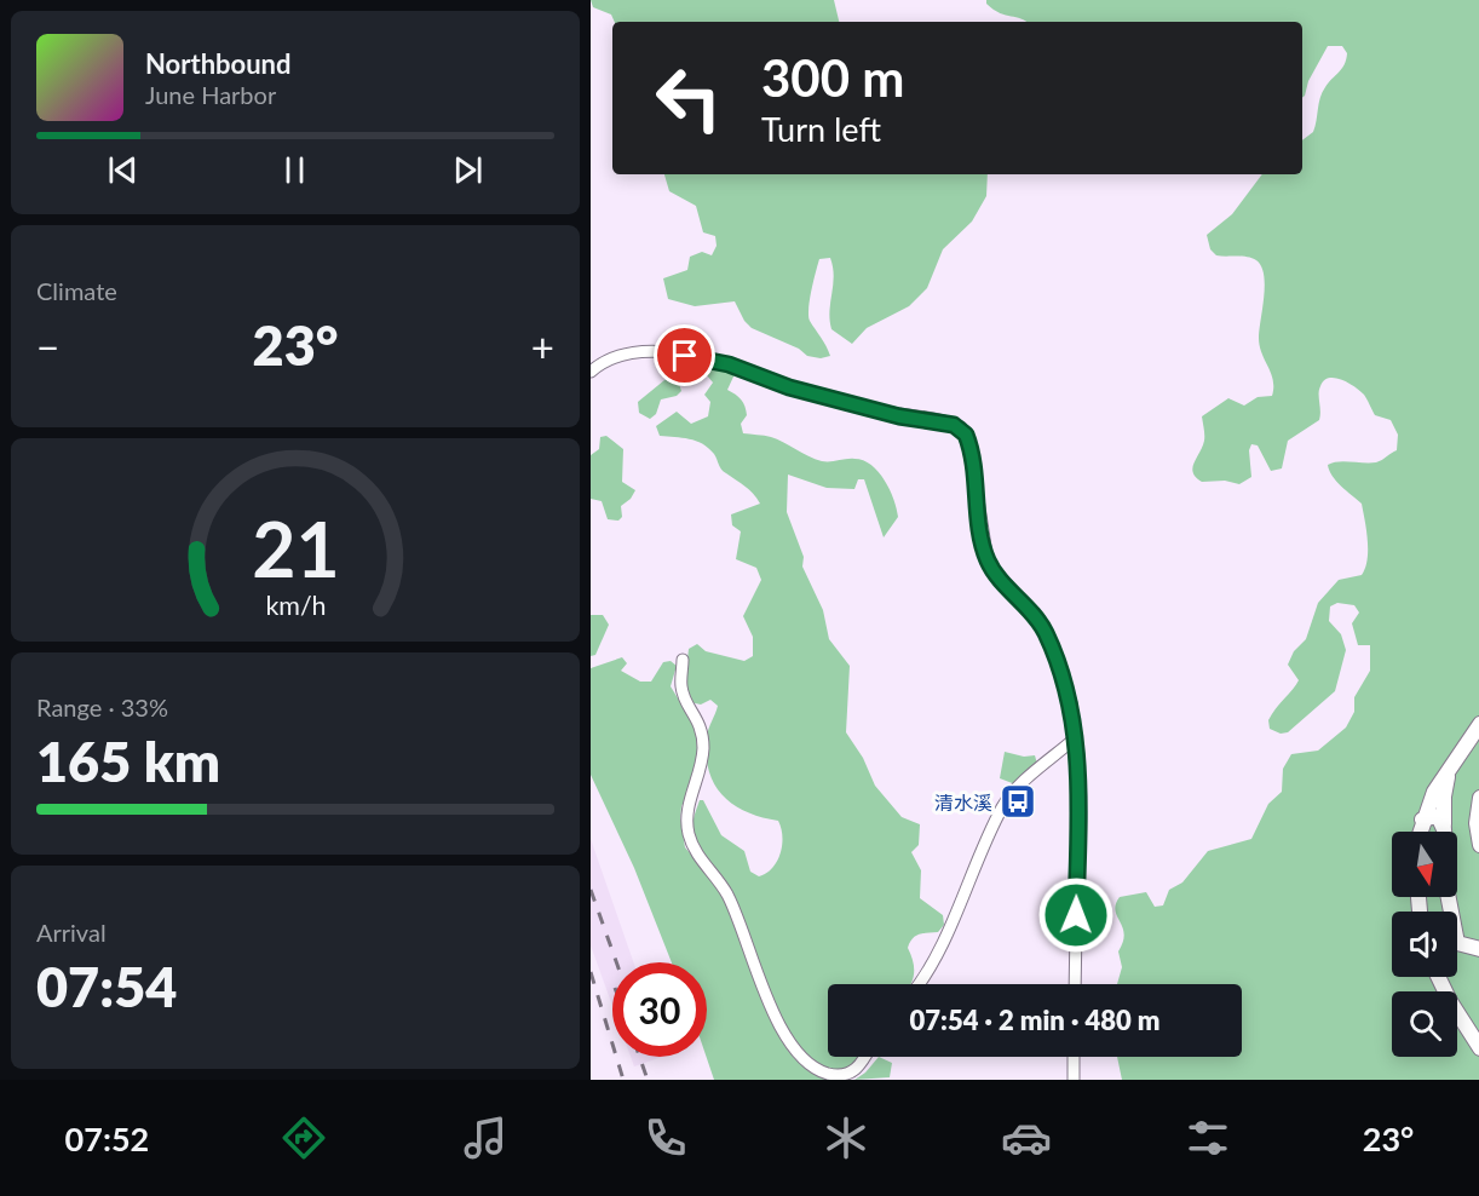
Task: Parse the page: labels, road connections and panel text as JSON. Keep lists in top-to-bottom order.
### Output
{
  "places": {
    "bus stop": ["清水溪"]
  },
  "north": "bottom",
  "page": {
    "turn": ["300 m", "Turn left"],
    "song": ["Northbound", "June Harbor"],
    "tile": [
      "Climate",
      ["Range · 33%", "165 km"],
      ["Arrival", "07:54"]
    ],
    "heat": ["−", "23°", "+"],
    "limit": "30",
    "trip": "07:54 · 2 min · 480 m",
    "tabs": ["07:52", "23°"],
    "gauge": ["21", "km/h"]
  }
}
